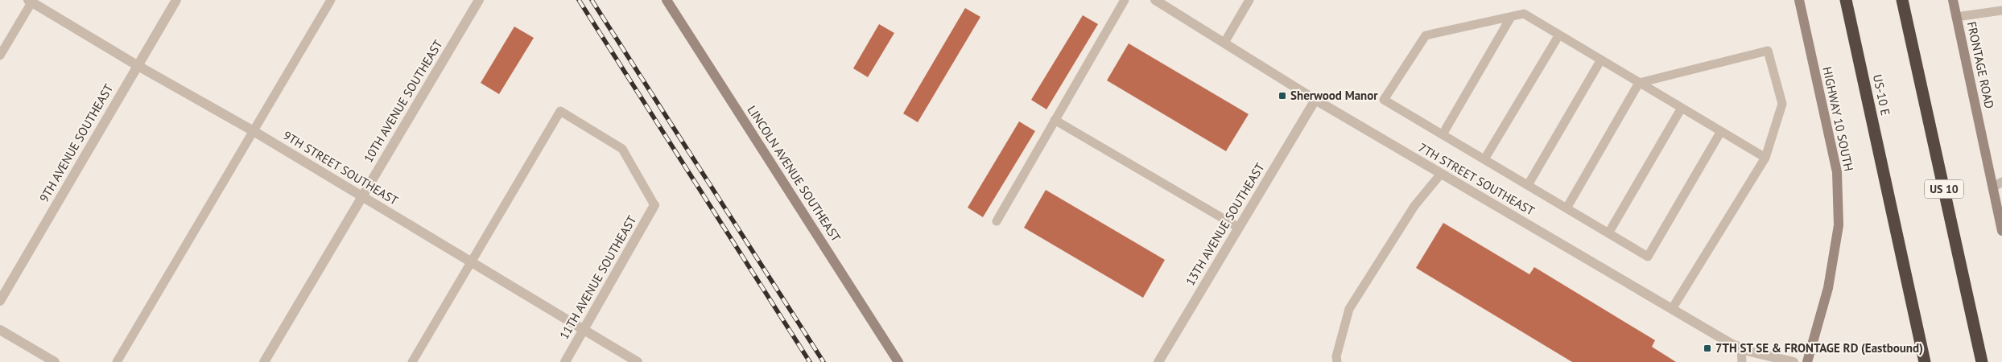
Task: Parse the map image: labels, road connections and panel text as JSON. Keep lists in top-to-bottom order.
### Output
{
  "streets": {
    "highway": ["US-10 E", "US 10"],
    "street": [
      "FRONTAGE ROAD",
      "10TH AVENUE SOUTHEAST",
      "HIGHWAY 10 SOUTH",
      "9TH AVENUE SOUTHEAST",
      "9TH STREET SOUTHEAST",
      "LINCOLN AVENUE SOUTHEAST",
      "7TH STREET SOUTHEAST",
      "13TH AVENUE SOUTHEAST",
      "11TH AVENUE SOUTHEAST"
    ]
  },
  "crossings": [
    ["10TH AVENUE SOUTHEAST", "9TH STREET SOUTHEAST"],
    ["9TH AVENUE SOUTHEAST", "9TH STREET SOUTHEAST"],
    ["9TH STREET SOUTHEAST", "11TH AVENUE SOUTHEAST"],
    ["7TH STREET SOUTHEAST", "13TH AVENUE SOUTHEAST"]
  ],
  "places": {
    "transit": ["Sherwood Manor", "7TH ST SE & FRONTAGE RD (Eastbound)"]
  }
}
